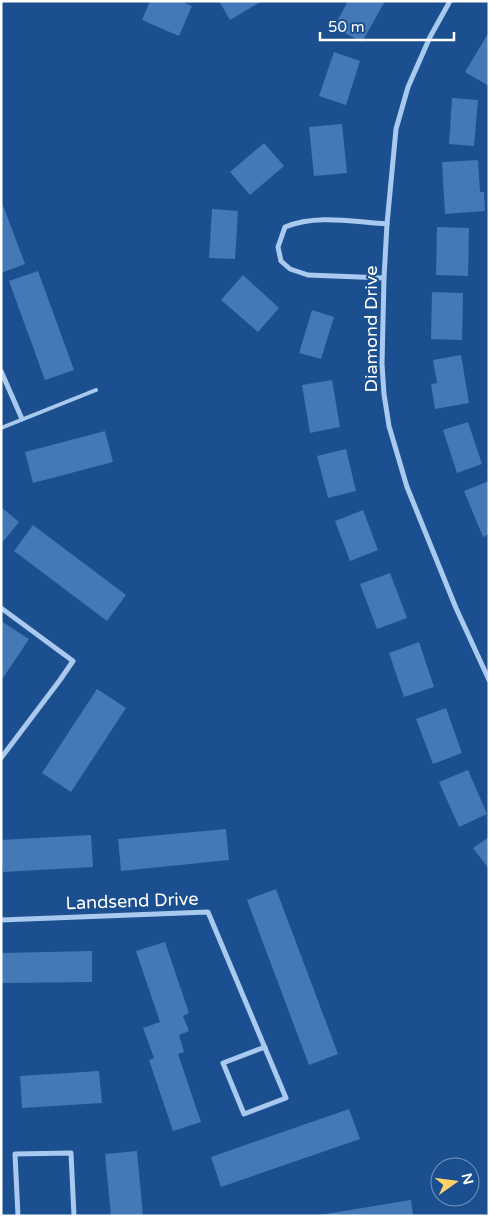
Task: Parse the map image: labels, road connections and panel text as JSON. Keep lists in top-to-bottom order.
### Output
{
  "streets": {
    "street": ["Diamond Drive", "Landsend Drive"]
  },
  "scale_bar": "50 m",
  "north": "right"
}
